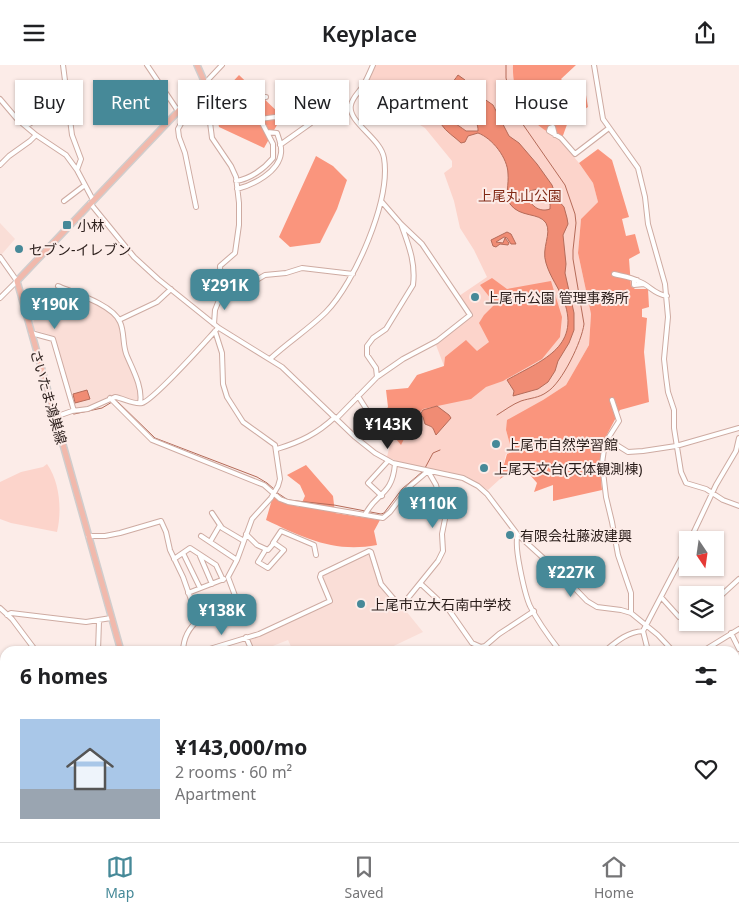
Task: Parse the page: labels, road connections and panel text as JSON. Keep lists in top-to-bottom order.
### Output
{
  "streets": {
    "main road": ["さいたま鴻巣線"]
  },
  "parks": ["上尾丸山公園"],
  "places": {
    "transit": ["小林"],
    "other": [
      "セブン-イレブン",
      "上尾市公園 管理事務所",
      "上尾市自然学習館",
      "上尾天文台(天体観測棟)",
      "有限会社藤波建興",
      "上尾市立大石南中学校"
    ]
  },
  "north": "bottom",
  "page": {
    "header": "Keyplace",
    "chip": [
      "Buy",
      "Rent",
      "Filters",
      "New",
      "Apartment",
      "House"
    ],
    "price": [
      "¥291K",
      "¥190K",
      "¥143K",
      "¥110K",
      "¥227K",
      "¥138K"
    ],
    "heading": "6 homes",
    "list": [
      {
        "name": "¥143,000/mo",
        "note": "2 rooms · 60 m² · Apartment"
      }
    ],
    "tabs": ["Map", "Saved", "Home"]
  }
}
